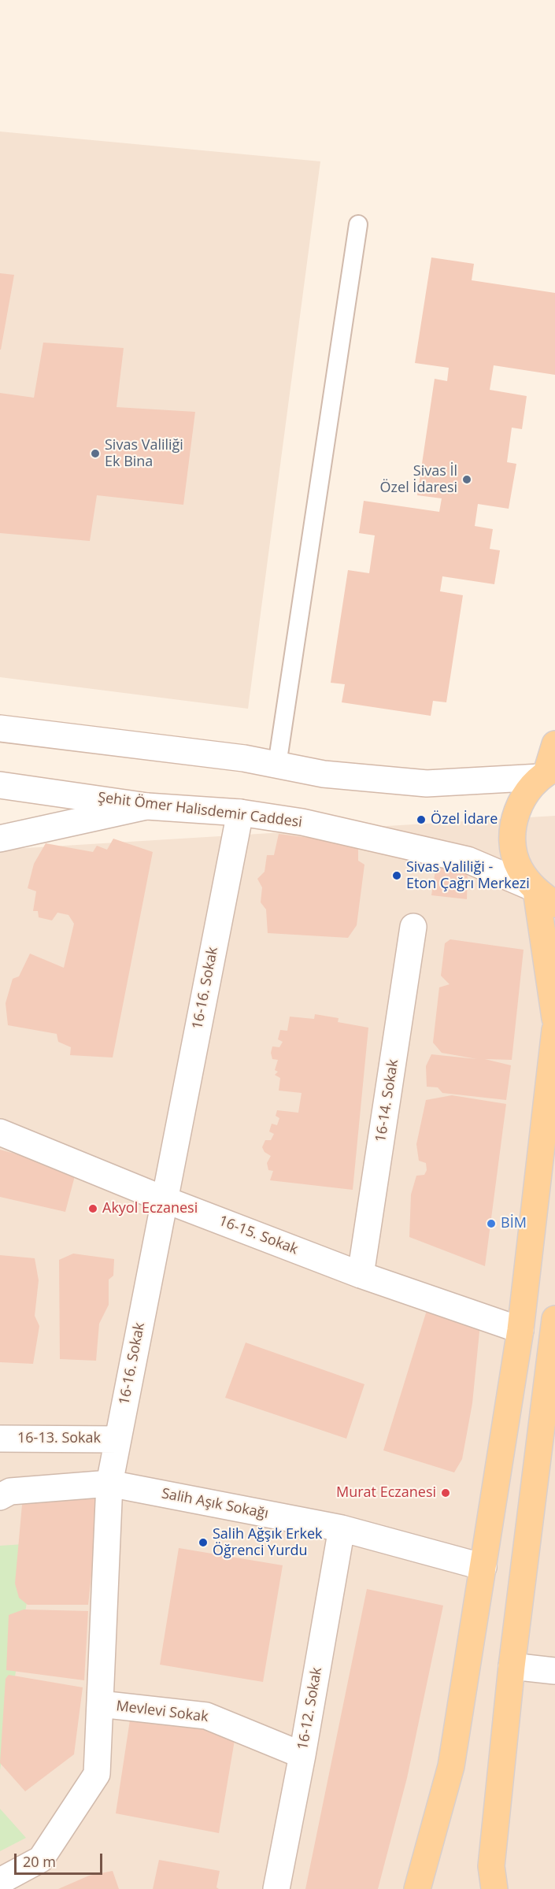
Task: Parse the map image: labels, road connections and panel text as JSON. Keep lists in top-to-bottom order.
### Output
{
  "streets": {
    "street": [
      "Şehit Ömer Halisdemir Caddesi",
      "16-16. Sokak",
      "16-14. Sokak",
      "16-15. Sokak",
      "16-13. Sokak",
      "Salih Aşık Sokağı",
      "16-12. Sokak",
      "Mevlevi Sokak"
    ]
  },
  "crossings": [
    ["Şehit Ömer Halisdemir Caddesi", "16-16. Sokak"],
    ["16-16. Sokak", "16-15. Sokak"],
    ["16-16. Sokak", "16-13. Sokak"],
    ["16-16. Sokak", "Salih Aşık Sokağı"],
    ["16-16. Sokak", "Mevlevi Sokak"],
    ["16-14. Sokak", "16-15. Sokak"],
    ["Salih Aşık Sokağı", "16-12. Sokak"],
    ["16-12. Sokak", "Mevlevi Sokak"]
  ],
  "places": [
    "Sivas Valiliği Ek Bina",
    "Sivas İl Özel İdaresi",
    "Özel İdare",
    "Sivas Valiliği - Eton Çağrı Merkezi",
    "Akyol Eczanesi",
    "BİM",
    "Murat Eczanesi",
    "Salih Ağşık Erkek Öğrenci Yurdu"
  ],
  "scale_bar": "20 m"
}
